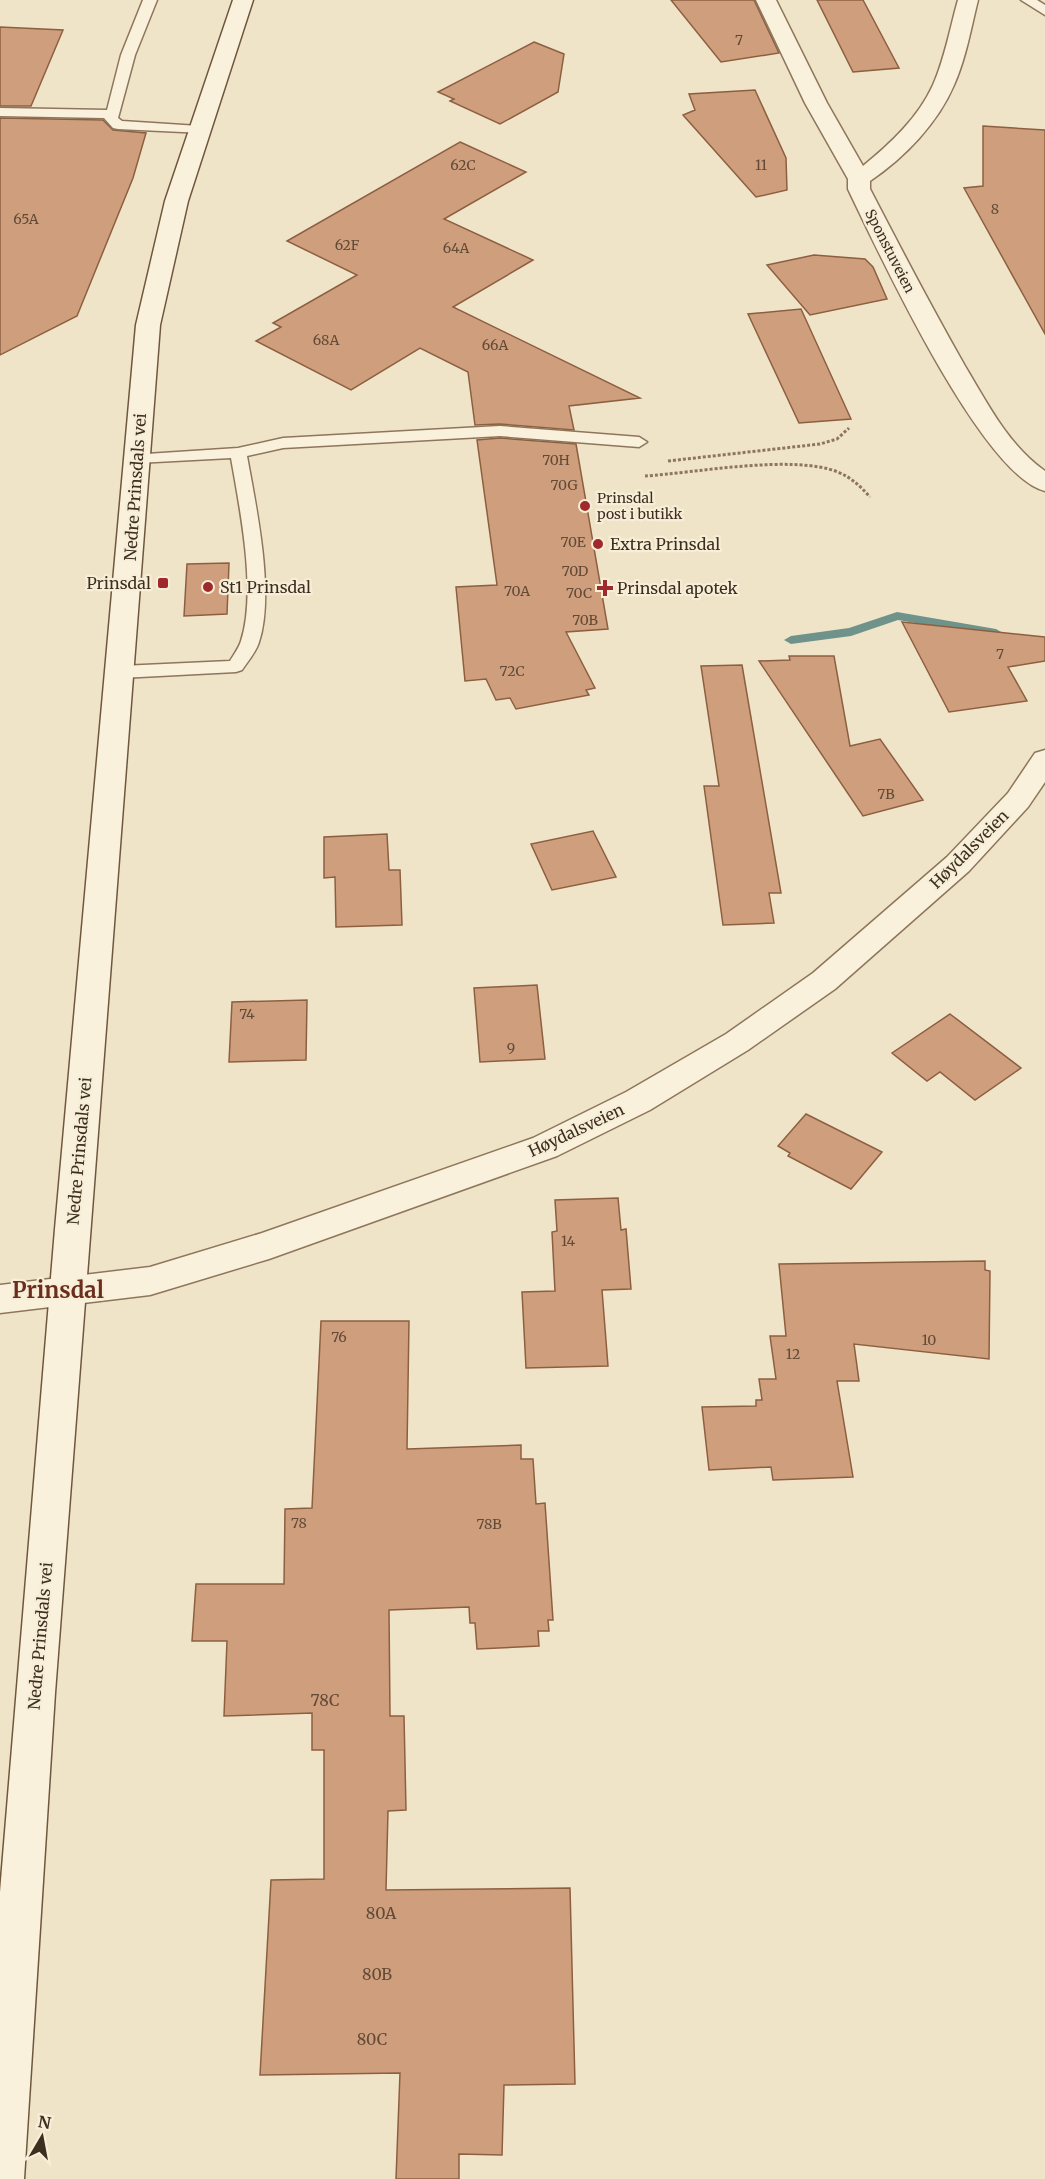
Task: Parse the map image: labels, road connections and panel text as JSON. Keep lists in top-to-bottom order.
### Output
{
  "streets": {
    "main road": ["Sponstuveien", "Nedre Prinsdals vei", "Høydalsveien"]
  },
  "crossings": [
    ["Nedre Prinsdals vei", "Høydalsveien"]
  ],
  "districts": ["Prinsdal"],
  "places": {
    "other": ["Prinsdal post i butikk", "Extra Prinsdal", "St1 Prinsdal"],
    "transit": ["Prinsdal"],
    "health": ["Prinsdal apotek"]
  },
  "house_numbers": [
    "7",
    "62C",
    "11",
    "8",
    "65A",
    "62F",
    "64A",
    "68A",
    "66A",
    "70H",
    "70G",
    "70E",
    "70D",
    "70A",
    "70C",
    "70B",
    "7",
    "72C",
    "7B",
    "74",
    "9",
    "14",
    "76",
    "10",
    "12",
    "78",
    "78B",
    "78C",
    "80A",
    "80B",
    "80C"
  ],
  "north": "top"
}
